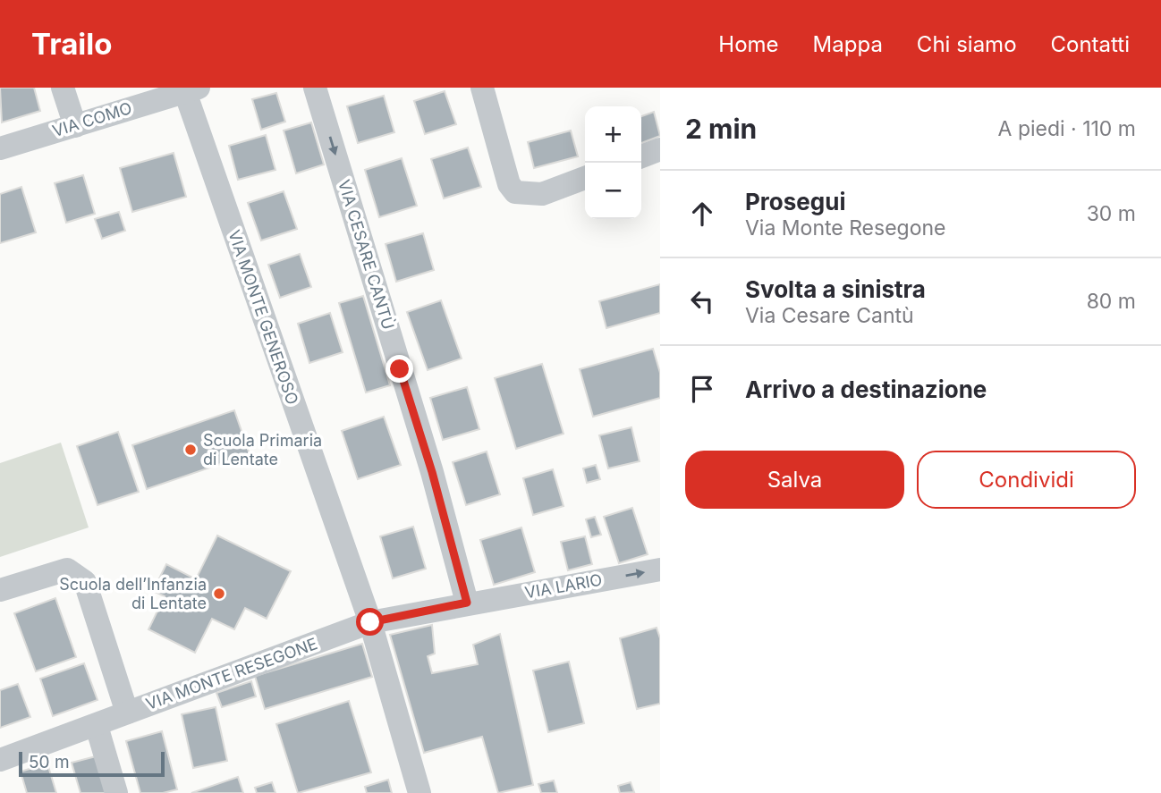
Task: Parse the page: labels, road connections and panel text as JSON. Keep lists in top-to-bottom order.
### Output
{
  "streets": {
    "street": [
      "VIA COMO",
      "VIA CESARE CANTÙ",
      "VIA MONTE GENEROSO",
      "VIA LARIO",
      "VIA MONTE RESEGONE"
    ]
  },
  "crossings": [
    ["VIA COMO", "VIA MONTE GENEROSO"],
    ["VIA CESARE CANTÙ", "VIA LARIO"],
    ["VIA CESARE CANTÙ", "VIA MONTE RESEGONE"],
    ["VIA MONTE GENEROSO", "VIA MONTE RESEGONE"],
    ["VIA LARIO", "VIA MONTE RESEGONE"]
  ],
  "one_way": ["VIA CESARE CANTÙ", "VIA LARIO"],
  "places": ["Scuola Primaria di Lentate", "Scuola dell’Infanzia di Lentate"],
  "scale_bar": "50 m",
  "page": {
    "header": "Trailo",
    "nav": [
      "Home",
      "Mappa",
      "Chi siamo",
      "Contatti"
    ],
    "heading": ["2 min", "A piedi · 110 m"],
    "map_buttons": ["+", "−"],
    "list": [
      ["Prosegui", "Via Monte Resegone", "30 m"],
      ["Svolta a sinistra", "Via Cesare Cantù", "80 m"],
      "Arrivo a destinazione"
    ],
    "buttons": ["Salva", "Condividi"],
    "scale": "50 m"
  }
}
